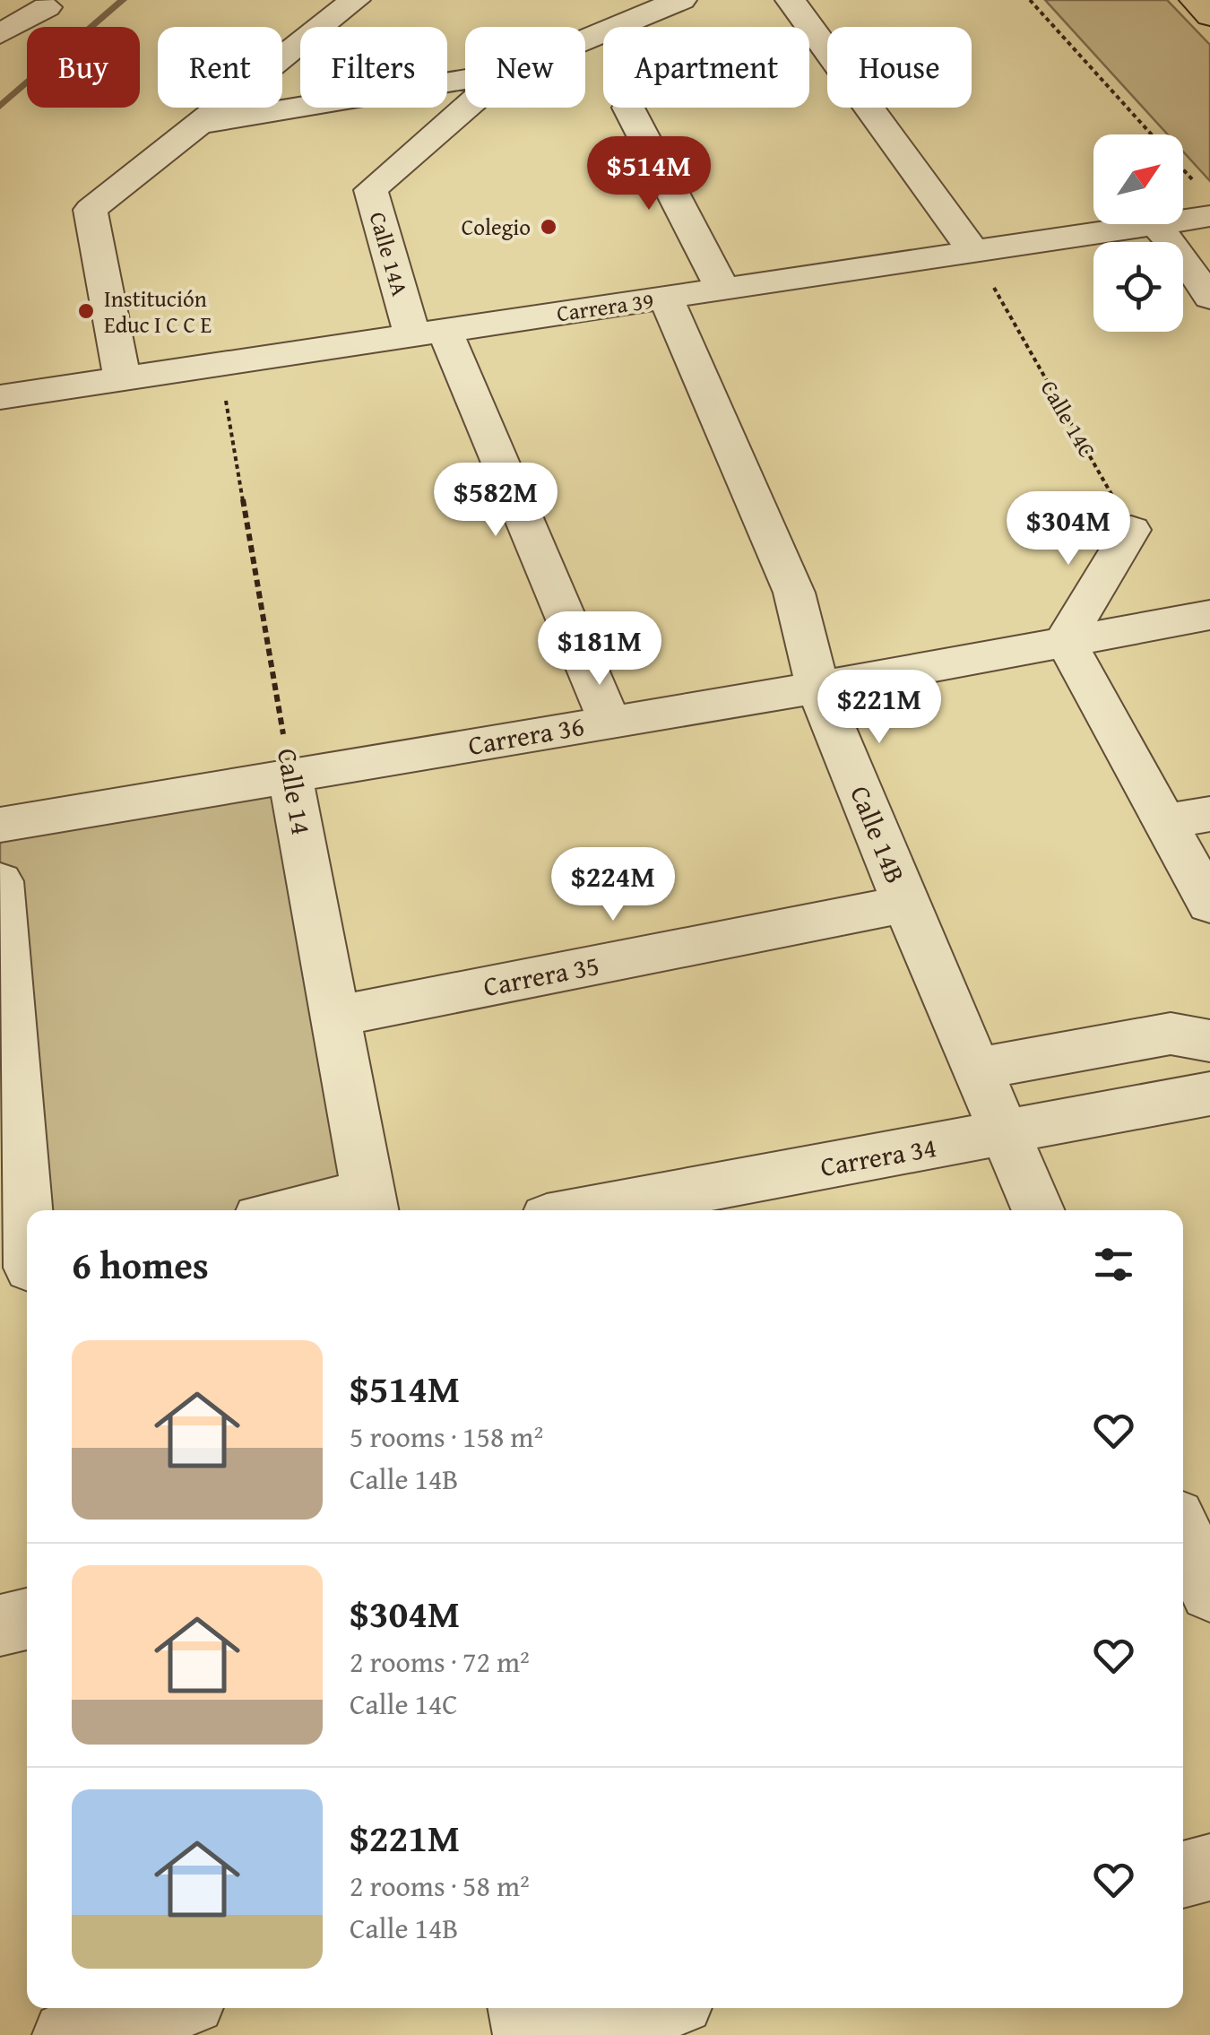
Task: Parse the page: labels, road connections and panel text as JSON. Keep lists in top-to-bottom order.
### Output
{
  "streets": {
    "street": [
      "Calle 14A",
      "Carrera 39",
      "Carrera 36",
      "Calle 14",
      "Calle 14B",
      "Carrera 35",
      "Carrera 34"
    ],
    "path": ["Calle 14C"]
  },
  "crossings": [
    ["Calle 14A", "Carrera 39"],
    ["Calle 14A", "Carrera 36"],
    ["Carrera 39", "Calle 14C"],
    ["Carrera 39", "Calle 14"],
    ["Carrera 39", "Calle 14B"],
    ["Carrera 36", "Calle 14"],
    ["Carrera 36", "Calle 14B"],
    ["Calle 14", "Carrera 35"],
    ["Calle 14B", "Carrera 35"],
    ["Calle 14B", "Carrera 34"]
  ],
  "places": ["Colegio", "Institución Educ I C C E"],
  "north": "top right",
  "page": {
    "chip": [
      "Buy",
      "Rent",
      "Filters",
      "New",
      "Apartment",
      "House"
    ],
    "price": [
      "$514M",
      "$582M",
      "$304M",
      "$181M",
      "$221M",
      "$224M"
    ],
    "heading": "6 homes",
    "list": [
      {
        "name": "$514M",
        "note": "5 rooms · 158 m² · Calle 14B"
      },
      {
        "name": "$304M",
        "note": "2 rooms · 72 m² · Calle 14C"
      },
      {
        "name": "$221M",
        "note": "2 rooms · 58 m² · Calle 14B"
      }
    ]
  }
}
